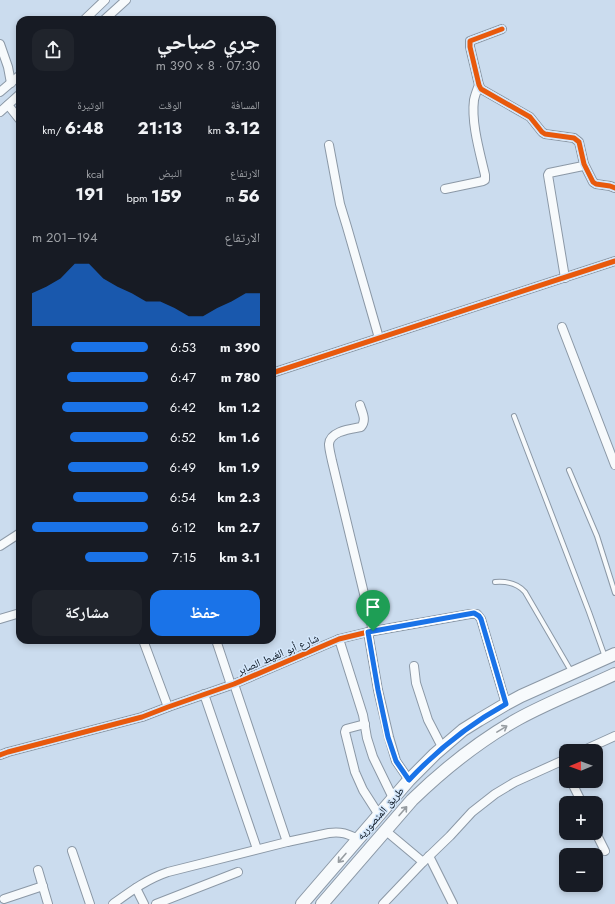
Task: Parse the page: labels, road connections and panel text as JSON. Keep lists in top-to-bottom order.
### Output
{
  "streets": {
    "main road": ["طريق المنصوريه"],
    "street": ["شارع أبو الغيط الصابر"]
  },
  "crossings": [
    ["شارع أبو الغيط الصابر", "طريق المنصوريه"]
  ],
  "north": "left",
  "page": {
    "heading": ["جري صباحي", "07:30 · 8 × 390 m"],
    "stats": [
      ["المسافة", "3.12 km"],
      ["الوقت", "21:13"],
      ["الوتيرة", "6:48 /km"],
      ["الارتفاع", "56 m"],
      ["النبض", "159 bpm"],
      ["kcal", "191"]
    ],
    "chart": ["الارتفاع", "194–201 m"],
    "list": [
      {
        "name": "390 m",
        "note": "6:53"
      },
      {
        "name": "780 m",
        "note": "6:47"
      },
      {
        "name": "1.2 km",
        "note": "6:42"
      },
      {
        "name": "1.6 km",
        "note": "6:52"
      },
      {
        "name": "1.9 km",
        "note": "6:49"
      },
      {
        "name": "2.3 km",
        "note": "6:54"
      },
      {
        "name": "2.7 km",
        "note": "6:12"
      },
      {
        "name": "3.1 km",
        "note": "7:15"
      }
    ],
    "buttons": ["حفظ", "مشاركة"],
    "map_buttons": ["+", "−"]
  }
}
